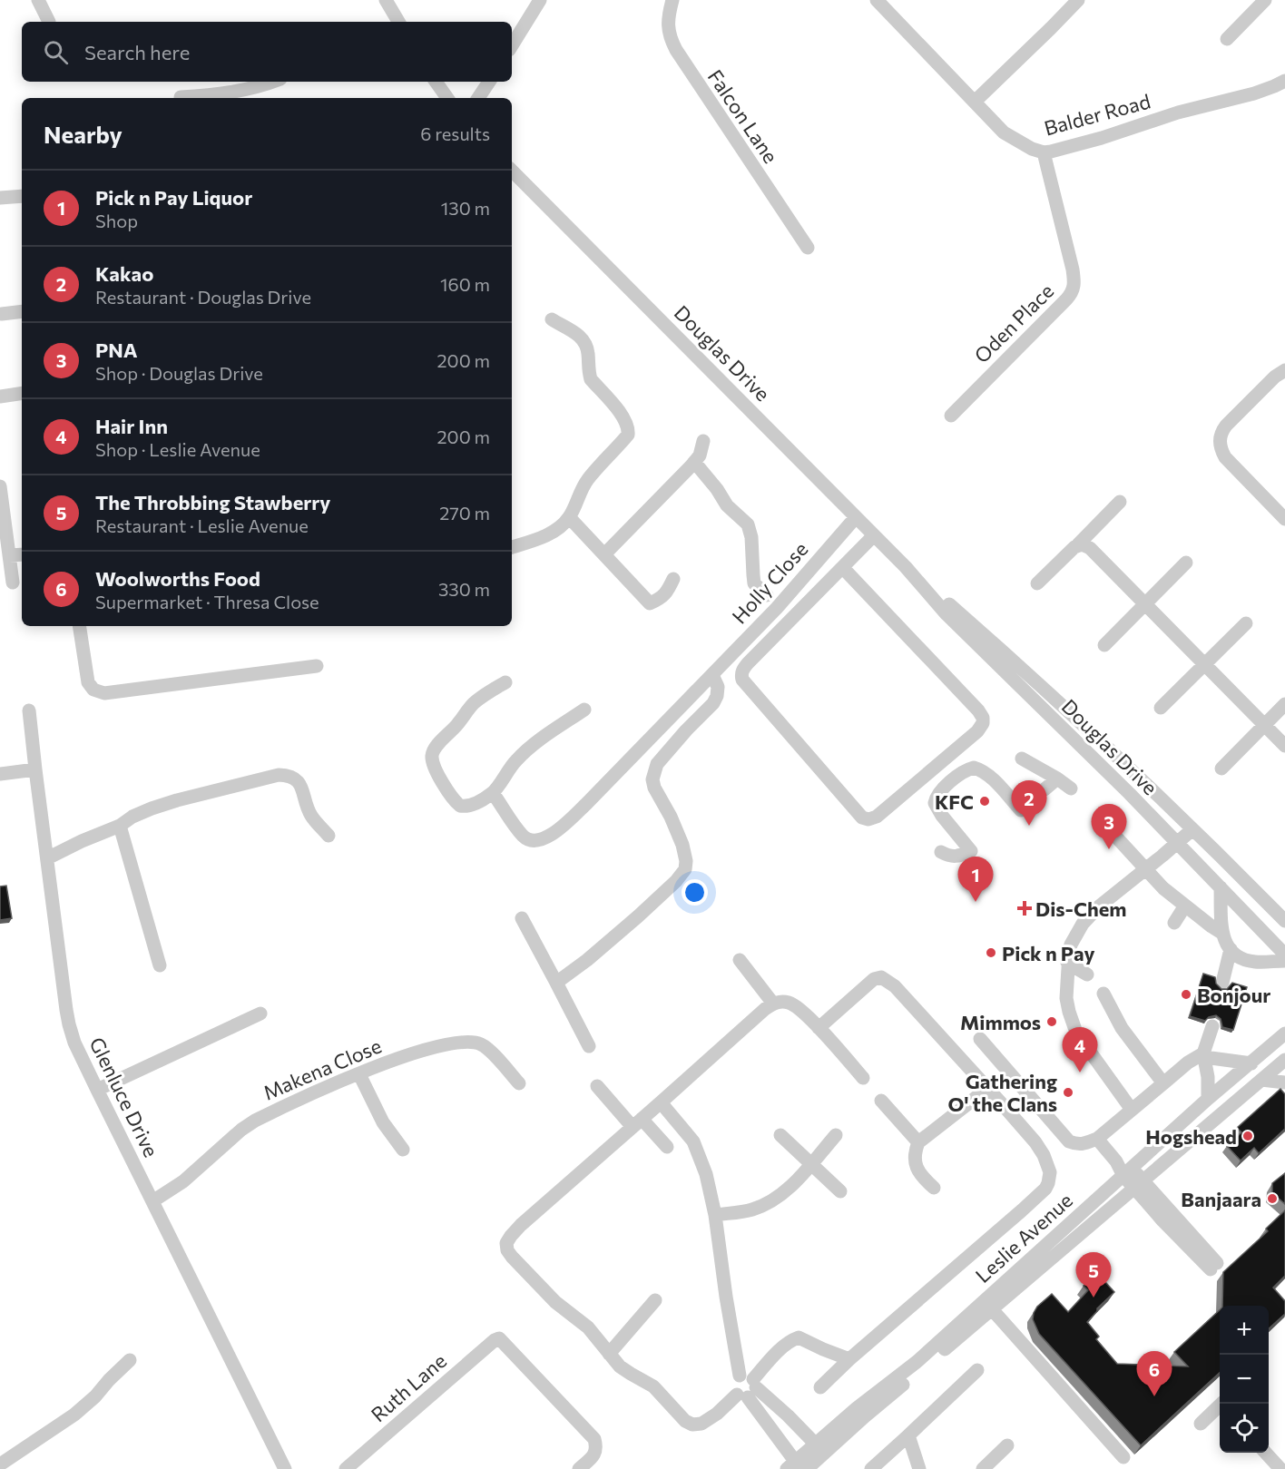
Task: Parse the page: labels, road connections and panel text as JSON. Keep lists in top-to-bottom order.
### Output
{
  "streets": {
    "street": [
      "Balder Road",
      "Falcon Lane",
      "Oden Place",
      "Douglas Drive",
      "Holly Close",
      "Makena Close",
      "Glenluce Drive",
      "Leslie Avenue",
      "Ruth Lane"
    ]
  },
  "crossings": [
    ["Balder Road", "Oden Place"],
    ["Douglas Drive", "Holly Close"],
    ["Makena Close", "Glenluce Drive"]
  ],
  "places": {
    "other": [
      "KFC",
      "Pick n Pay",
      "Bonjour",
      "Mimmos",
      "Gathering O' the Clans",
      "Hogshead",
      "Banjaara"
    ],
    "health": ["Dis-Chem"]
  },
  "page": {
    "search": "Search here",
    "heading": ["Nearby", "6 results"],
    "list": [
      {
        "mark": "1",
        "name": "Pick n Pay Liquor",
        "note": "Shop",
        "value": "130 m"
      },
      {
        "mark": "2",
        "name": "Kakao",
        "note": "Restaurant · Douglas Drive",
        "value": "160 m"
      },
      {
        "mark": "3",
        "name": "PNA",
        "note": "Shop · Douglas Drive",
        "value": "200 m"
      },
      {
        "mark": "4",
        "name": "Hair Inn",
        "note": "Shop · Leslie Avenue",
        "value": "200 m"
      },
      {
        "mark": "5",
        "name": "The Throbbing Stawberry",
        "note": "Restaurant · Leslie Avenue",
        "value": "270 m"
      },
      {
        "mark": "6",
        "name": "Woolworths Food",
        "note": "Supermarket · Thresa Close",
        "value": "330 m"
      }
    ],
    "pins": [
      "2",
      "3",
      "1",
      "4",
      "5",
      "6"
    ],
    "map_buttons": ["+", "−"]
  }
}
